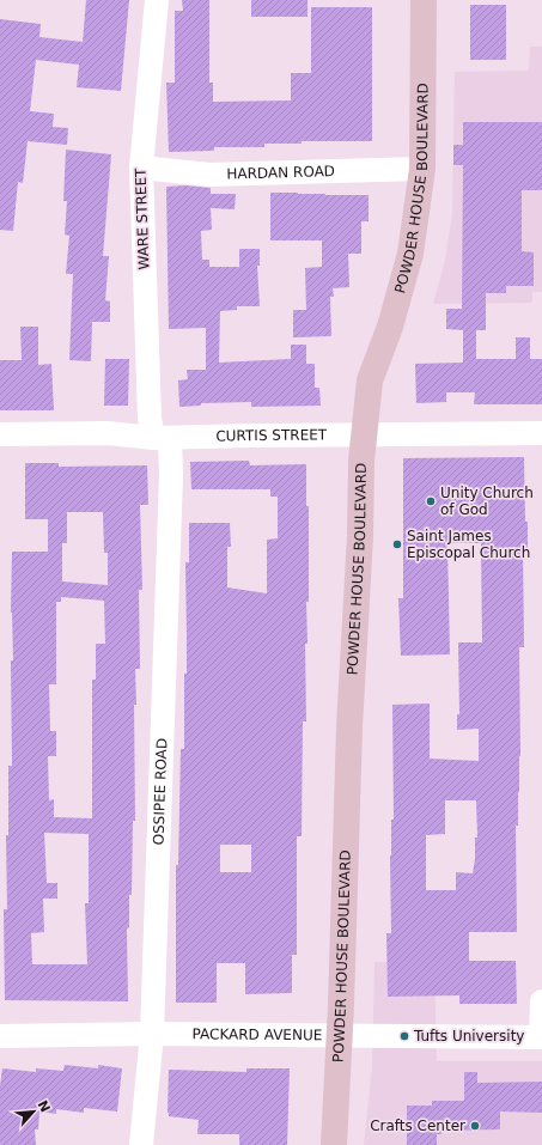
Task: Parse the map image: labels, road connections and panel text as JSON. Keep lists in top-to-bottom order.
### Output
{
  "streets": {
    "main road": ["POWDER HOUSE BOULEVARD"],
    "street": [
      "HARDAN ROAD",
      "WARE STREET",
      "CURTIS STREET",
      "OSSIPEE ROAD",
      "PACKARD AVENUE"
    ]
  },
  "crossings": [
    ["HARDAN ROAD", "POWDER HOUSE BOULEVARD"],
    ["HARDAN ROAD", "WARE STREET"],
    ["POWDER HOUSE BOULEVARD", "CURTIS STREET"],
    ["POWDER HOUSE BOULEVARD", "PACKARD AVENUE"],
    ["WARE STREET", "CURTIS STREET"],
    ["WARE STREET", "OSSIPEE ROAD"],
    ["CURTIS STREET", "OSSIPEE ROAD"],
    ["OSSIPEE ROAD", "PACKARD AVENUE"]
  ],
  "places": [
    "Unity Church of God",
    "Saint James Episcopal Church",
    "Tufts University",
    "Crafts Center"
  ],
  "north": "top right"
}
